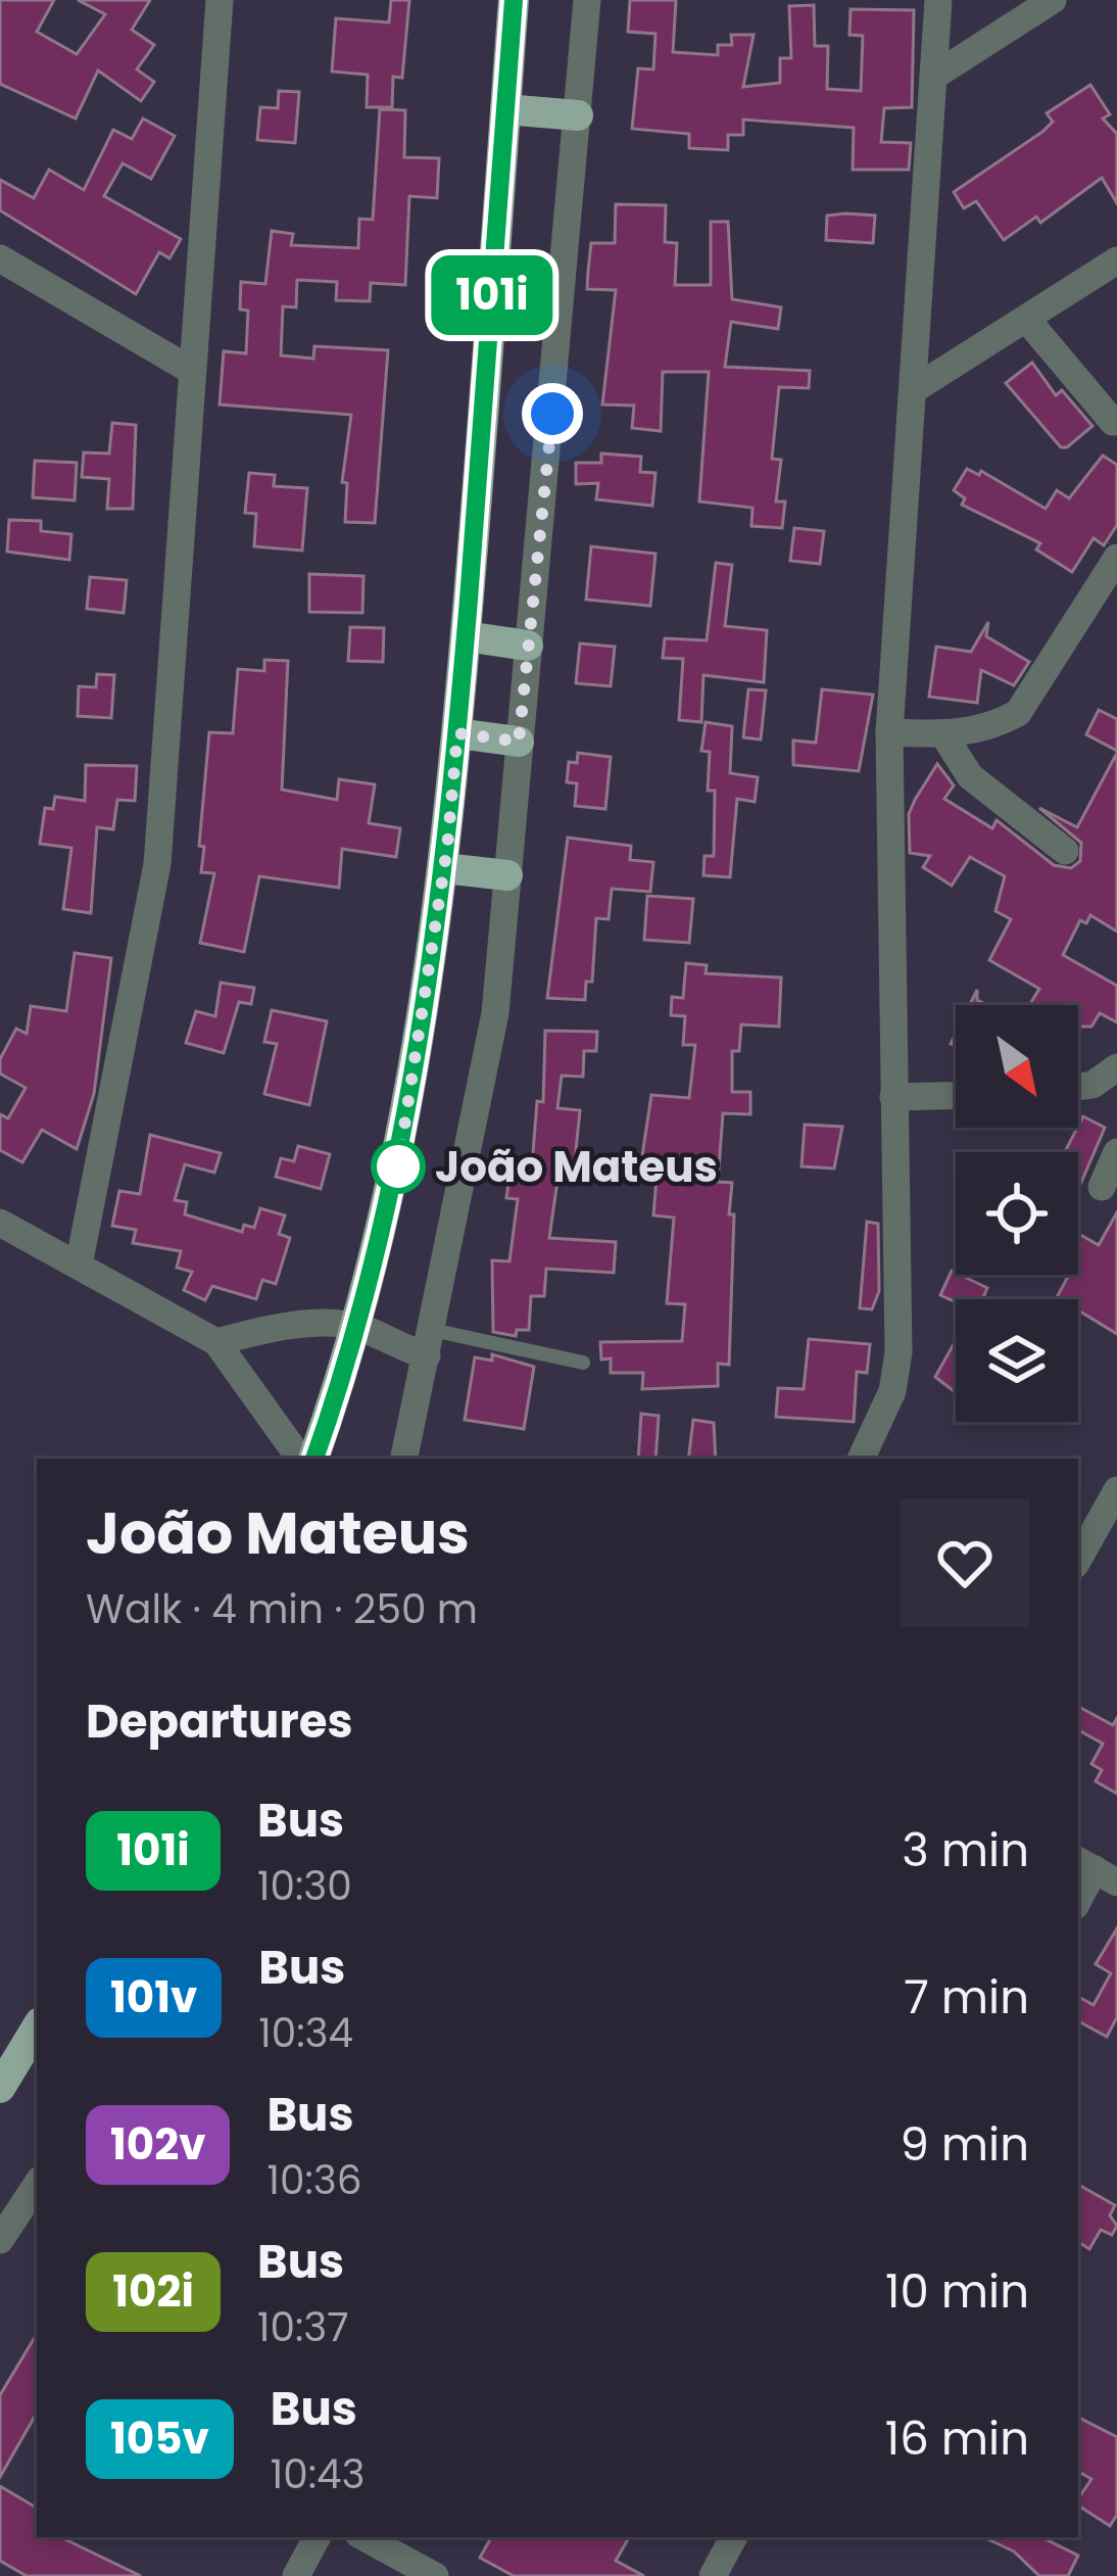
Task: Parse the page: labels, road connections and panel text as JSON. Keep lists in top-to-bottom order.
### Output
{
  "places": ["João Mateus"],
  "lines": ["bus line 101i"],
  "north": "bottom right",
  "page": {
    "on_map": "101i",
    "heading": [
      ["João Mateus", "Walk · 4 min · 250 m"],
      "Departures"
    ],
    "list": [
      {
        "mark": "101i",
        "name": "Bus",
        "note": "10:30",
        "value": "3 min"
      },
      {
        "mark": "101v",
        "name": "Bus",
        "note": "10:34",
        "value": "7 min"
      },
      {
        "mark": "102v",
        "name": "Bus",
        "note": "10:36",
        "value": "9 min"
      },
      {
        "mark": "102i",
        "name": "Bus",
        "note": "10:37",
        "value": "10 min"
      },
      {
        "mark": "105v",
        "name": "Bus",
        "note": "10:43",
        "value": "16 min"
      }
    ]
  }
}
